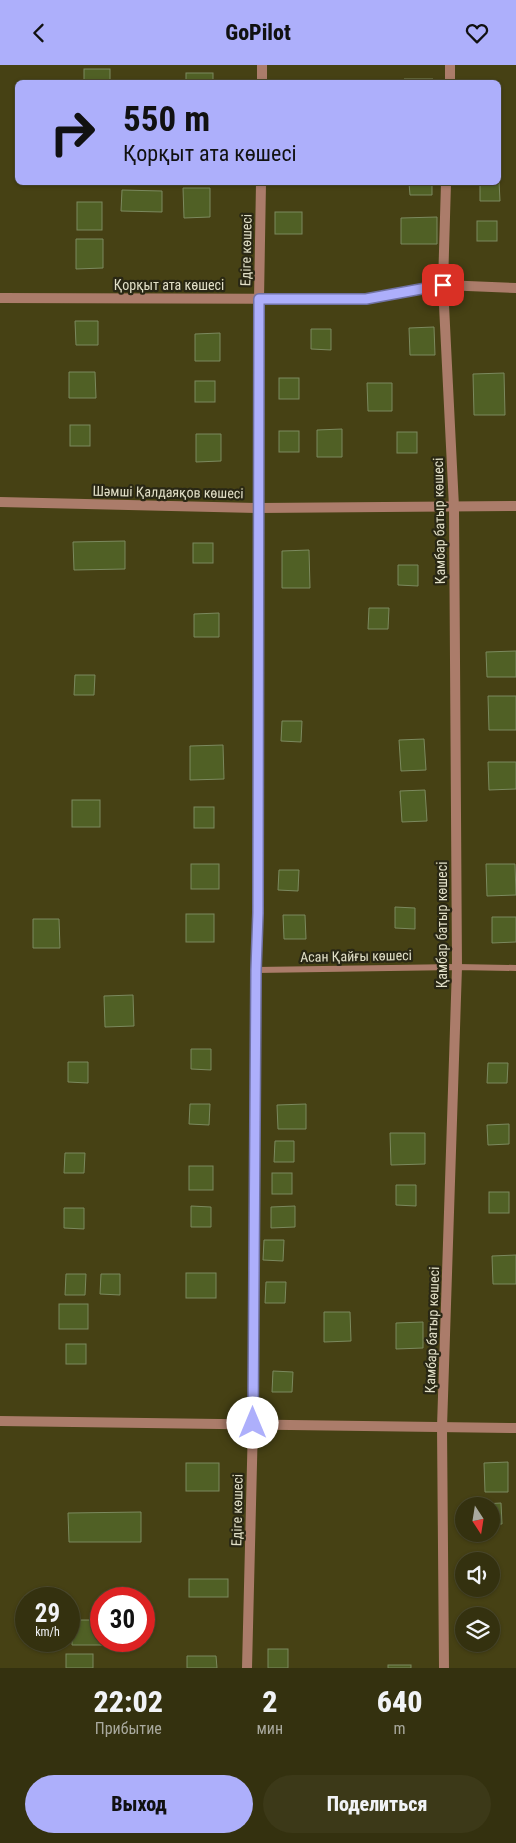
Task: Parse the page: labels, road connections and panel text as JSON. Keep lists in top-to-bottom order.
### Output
{
  "streets": {
    "street": [
      "Едіге көшесі",
      "Қорқыт ата көшесі",
      "Шәмші Қалдаяқов көшесі",
      "Қамбар батыр көшесі"
    ],
    "lane": ["Асан Қайғы көшесі"]
  },
  "crossings": [
    ["Едіге көшесі", "Қорқыт ата көшесі"],
    ["Едіге көшесі", "Шәмші Қалдаяқов көшесі"],
    ["Едіге көшесі", "Асан Қайғы көшесі"],
    ["Қорқыт ата көшесі", "Қамбар батыр көшесі"],
    ["Шәмші Қалдаяқов көшесі", "Қамбар батыр көшесі"],
    ["Қамбар батыр көшесі", "Асан Қайғы көшесі"]
  ],
  "north": "bottom",
  "page": {
    "header": "GoPilot",
    "turn": ["550 m", "Қорқыт ата көшесі"],
    "speed": "29 km/h",
    "limit": "30",
    "eta": [
      "22:02",
      "Прибытие",
      "2",
      "мин",
      "640",
      "m"
    ],
    "buttons": ["Выход", "Поделиться"]
  }
}
